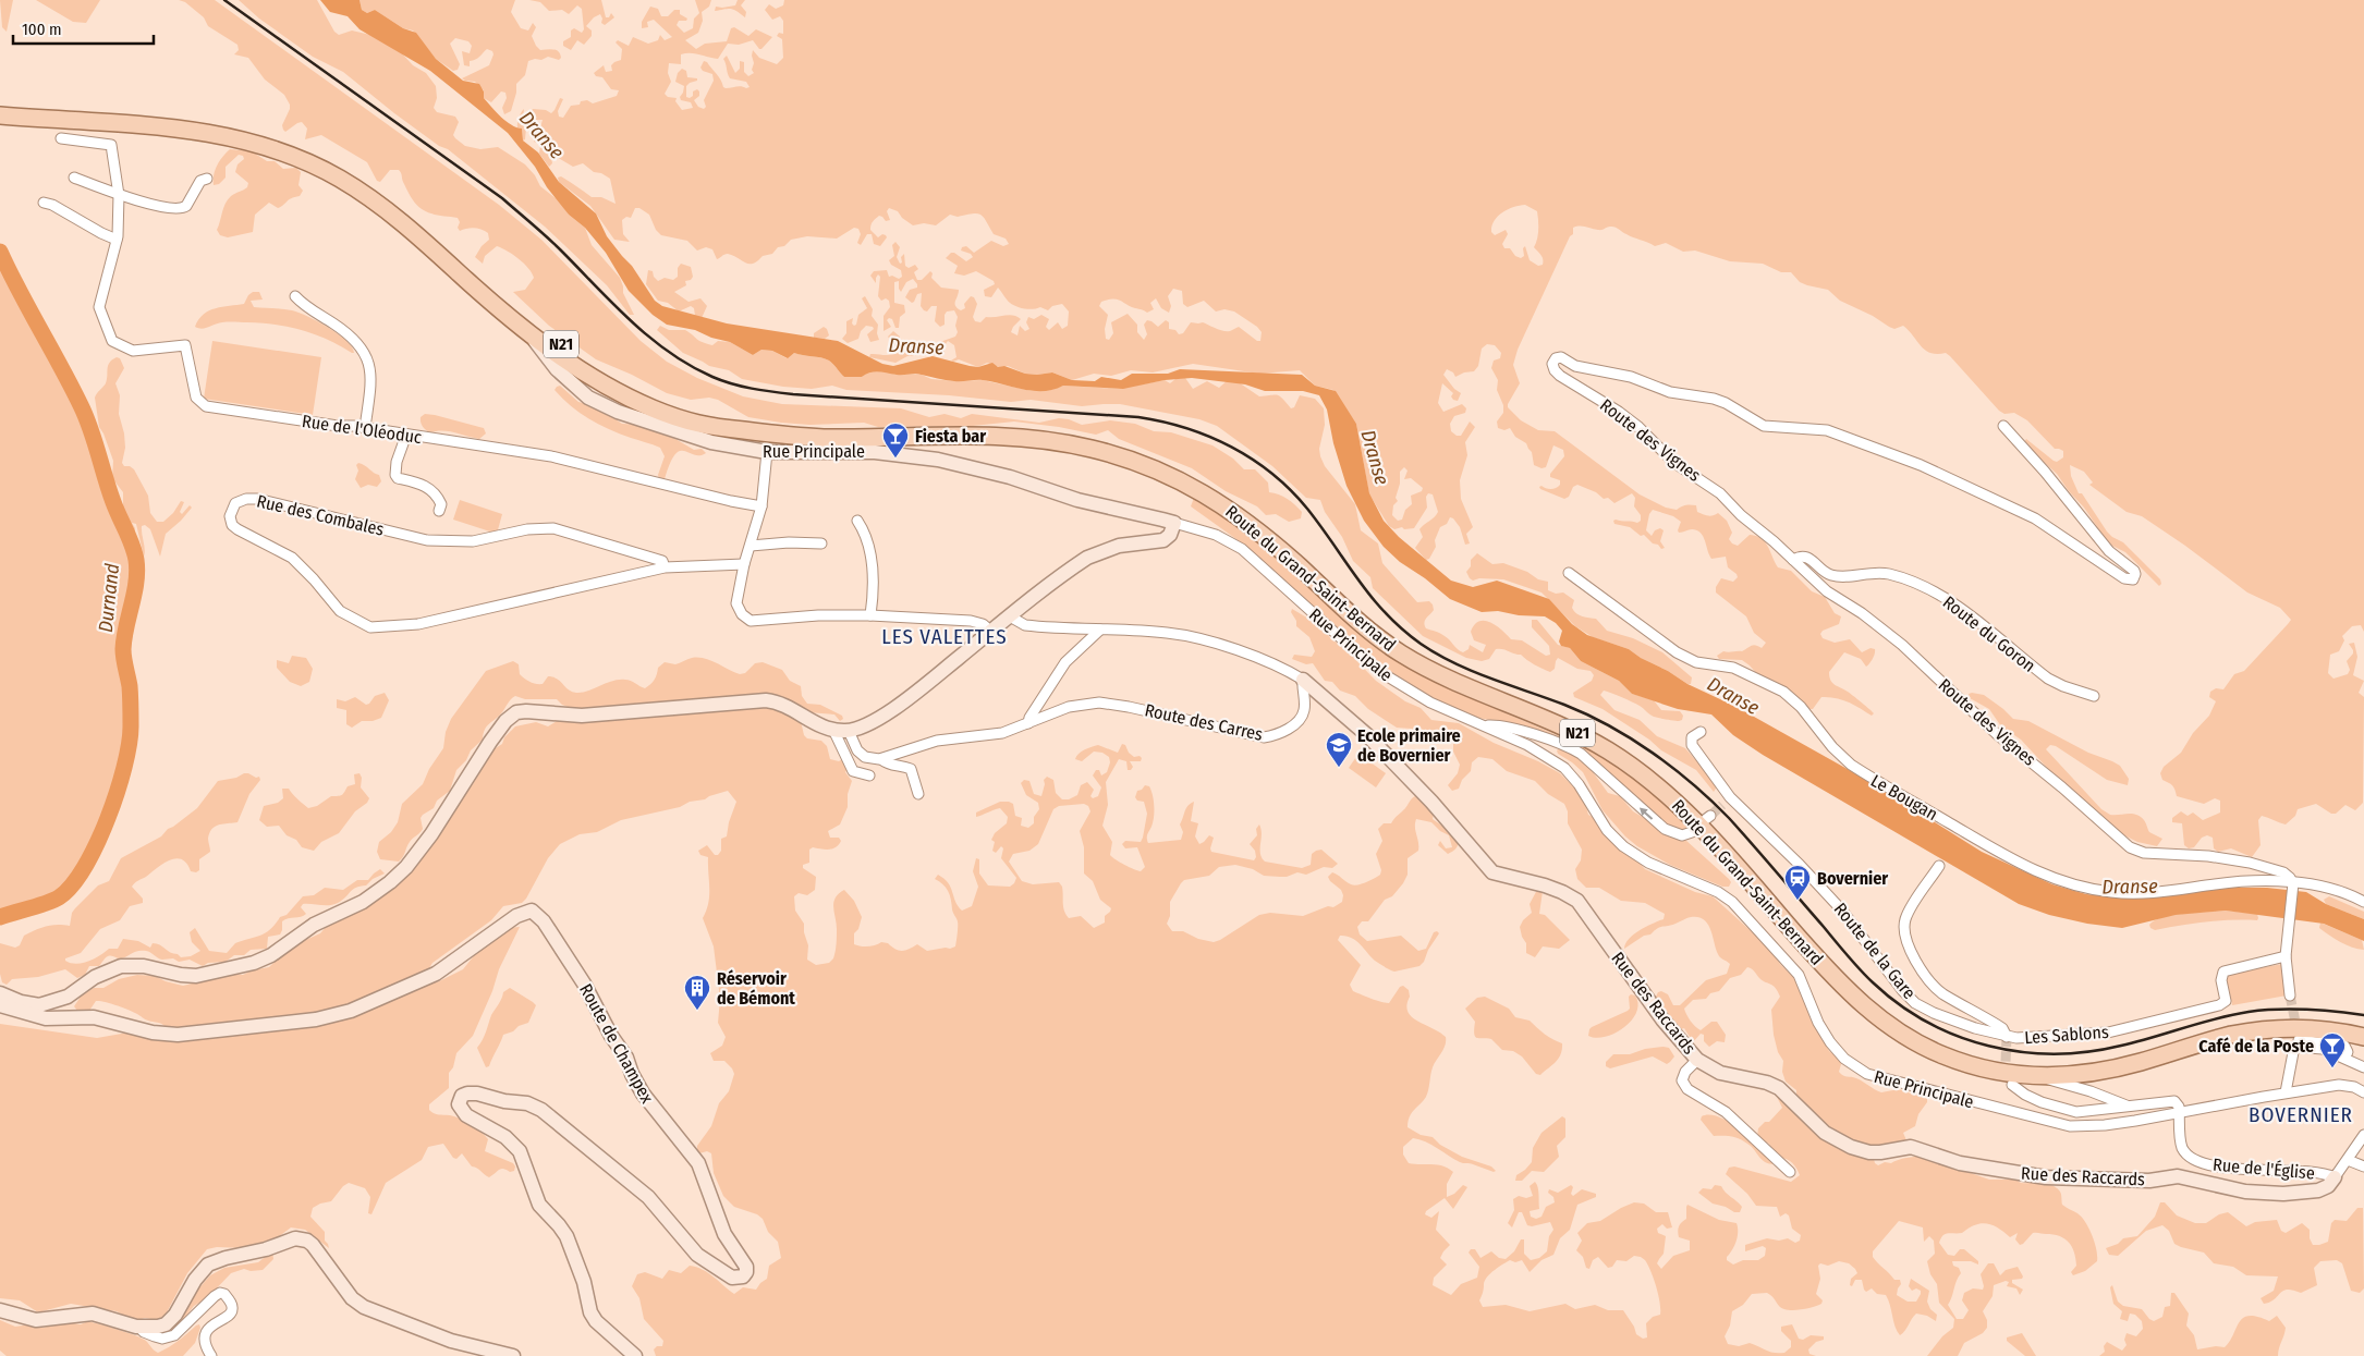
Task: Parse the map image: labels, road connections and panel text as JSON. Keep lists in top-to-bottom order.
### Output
{
  "streets": {
    "main road": ["N21", "Route du Grand-Saint-Bernard"],
    "street": [
      "Rue de l'Oléoduc",
      "Route des Vignes",
      "Rue Principale",
      "Rue des Combales",
      "Route du Goron",
      "Route des Carres",
      "Le Bougan",
      "Route de la Gare",
      "Rue des Raccards",
      "Les Sablons",
      "Route de Champex",
      "Rue de l'Église"
    ]
  },
  "crossings": [
    ["Route des Vignes", "Route du Goron"],
    ["Route des Vignes", "Le Bougan"],
    ["Rue Principale", "Route du Grand-Saint-Bernard"],
    ["Rue Principale", "Rue de l'Église"],
    ["Route des Carres", "Rue des Raccards"],
    ["Route de la Gare", "Les Sablons"],
    ["Rue des Raccards", "Rue de l'Église"]
  ],
  "districts": ["LES VALETTES", "BOVERNIER"],
  "water": ["Dranse", "Durnand"],
  "places": {
    "bar": ["Fiesta bar", "Café de la Poste"],
    "school or university": ["Ecole primaire de Bovernier"],
    "station": ["Bovernier"],
    "building": ["Réservoir de Bémont"]
  },
  "scale_bar": "100 m"
}
